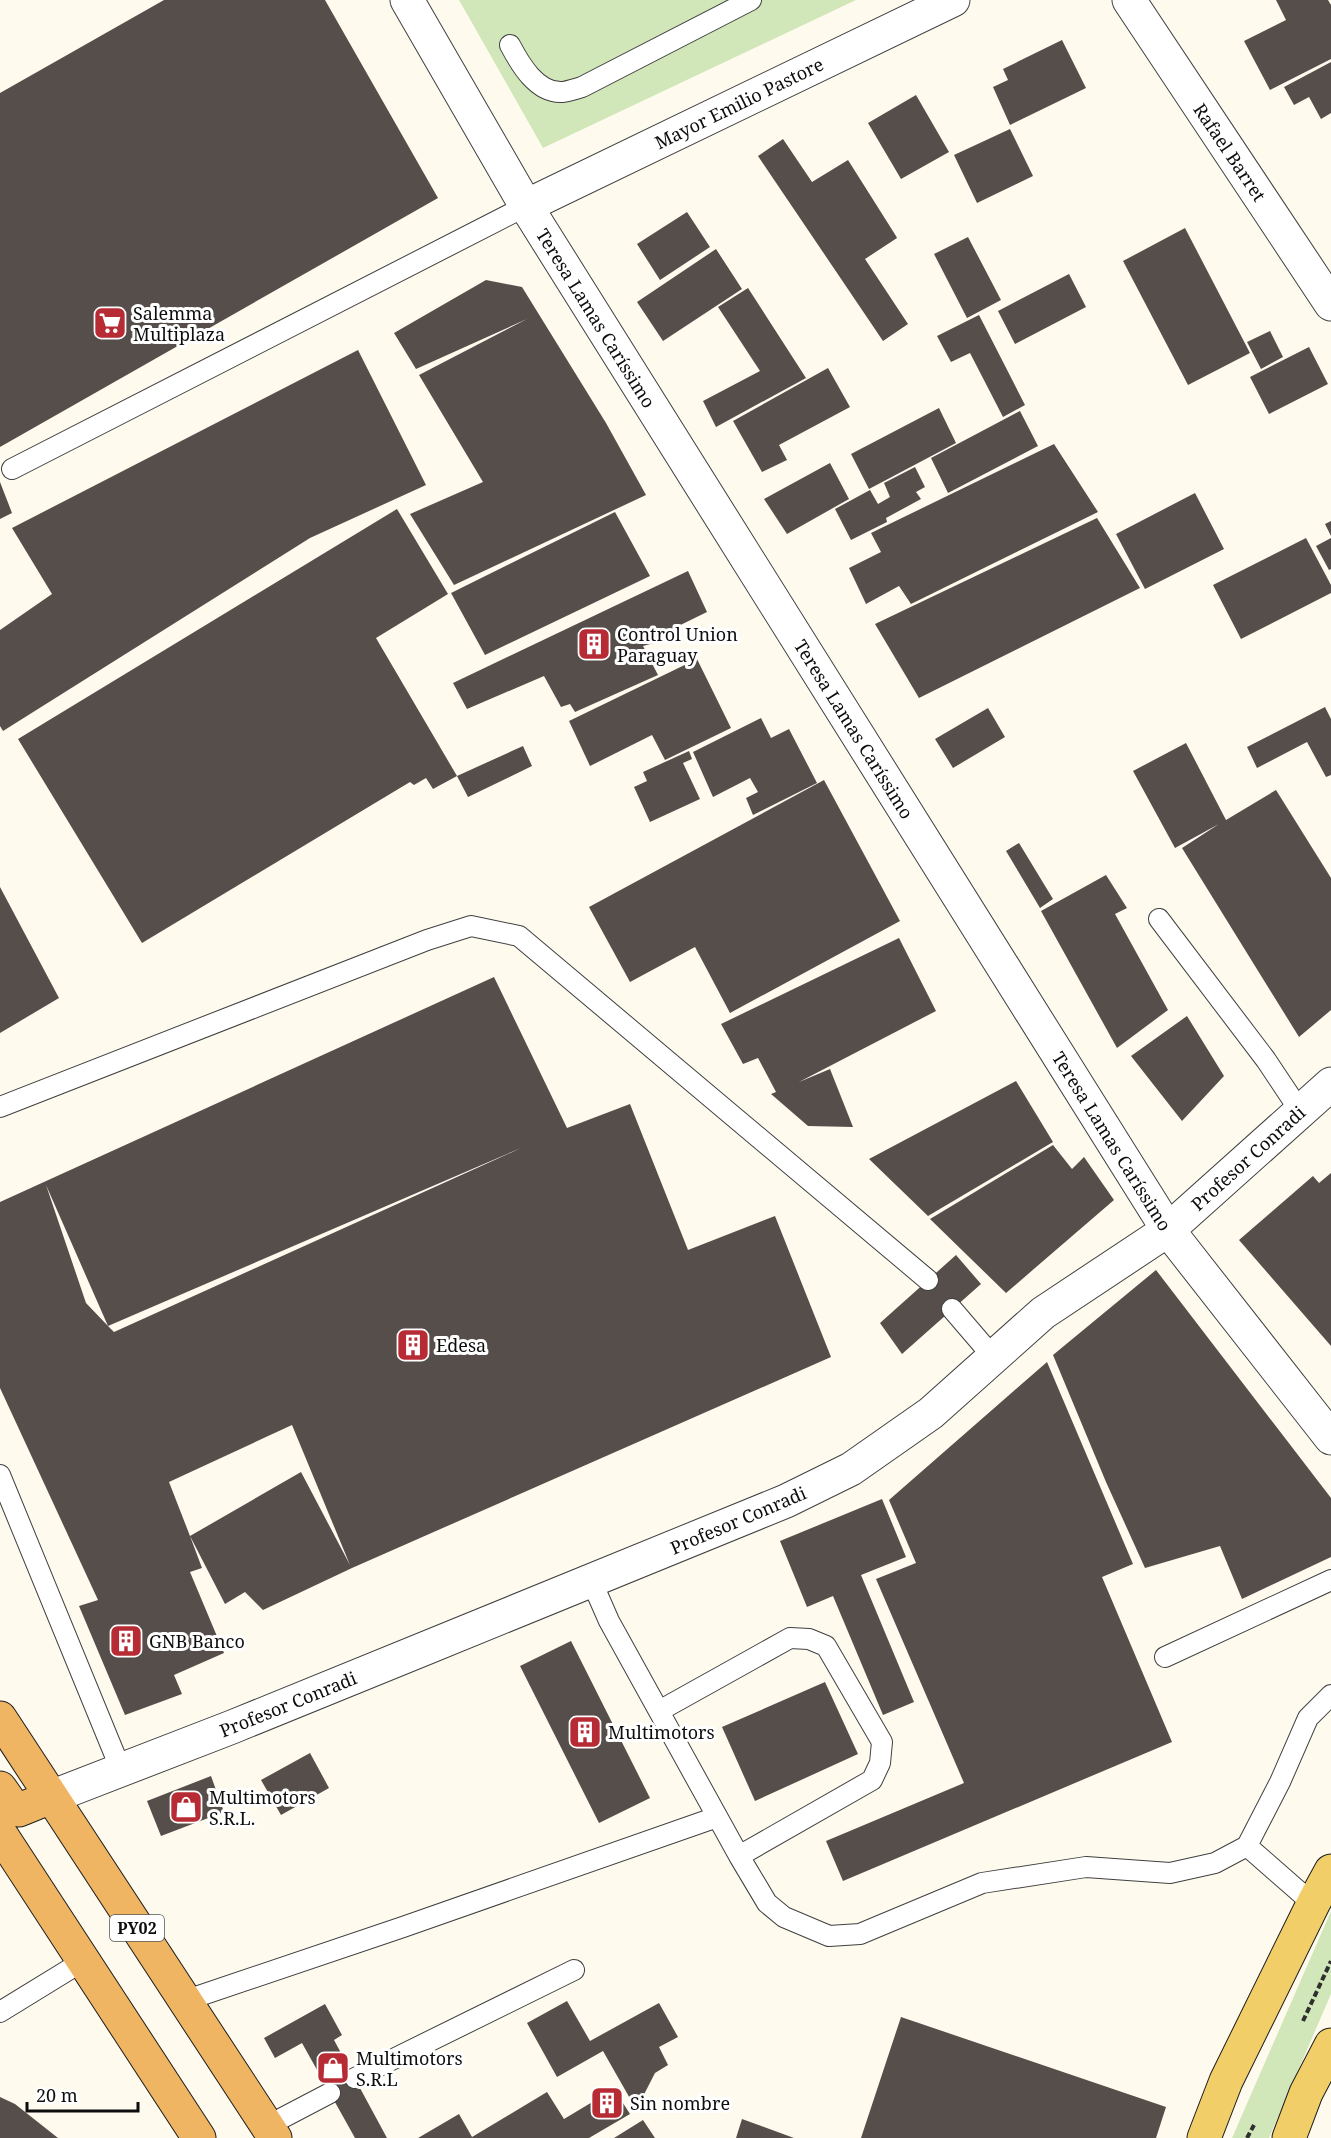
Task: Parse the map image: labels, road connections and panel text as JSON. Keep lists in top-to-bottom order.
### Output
{
  "streets": {
    "highway": ["PY02"],
    "street": [
      "Mayor Emilio Pastore",
      "Rafael Barret",
      "Teresa Lamas Caríssimo",
      "Profesor Conradi"
    ]
  },
  "crossings": [
    ["Mayor Emilio Pastore", "Teresa Lamas Caríssimo"],
    ["Teresa Lamas Caríssimo", "Profesor Conradi"],
    ["Profesor Conradi", "PY02"]
  ],
  "places": {
    "supermarket": ["Salemma Multiplaza"],
    "building": [
      "Control Union Paraguay",
      "Edesa",
      "GNB Banco",
      "Multimotors",
      "Sin nombre"
    ],
    "shop": ["Multimotors S.R.L.", "Multimotors S.R.L"]
  },
  "scale_bar": "20 m"
}
